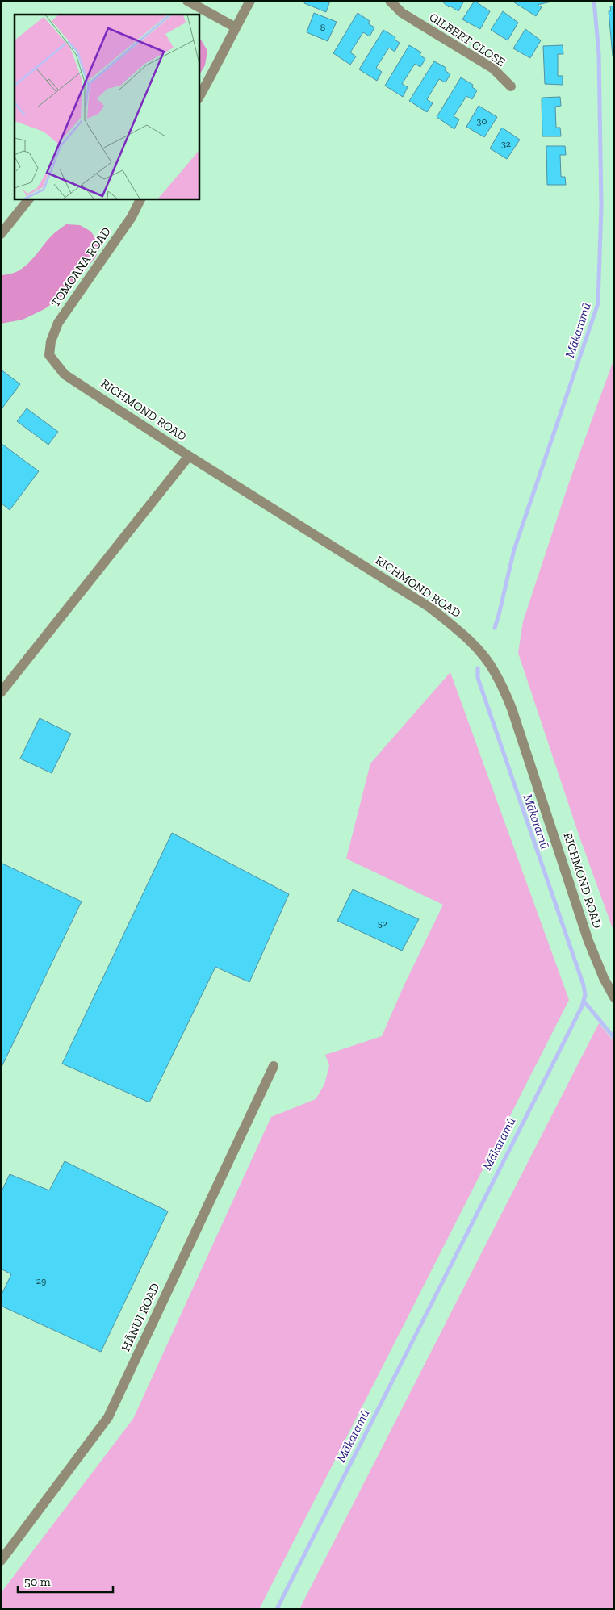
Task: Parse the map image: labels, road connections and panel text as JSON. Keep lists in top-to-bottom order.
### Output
{
  "streets": {
    "street": [
      "GILBERT CLOSE",
      "TOMOANA ROAD",
      "RICHMOND ROAD",
      "HĀNUI ROAD"
    ]
  },
  "crossings": [
    ["TOMOANA ROAD", "RICHMOND ROAD"]
  ],
  "water": ["Mākaramū"],
  "house_numbers": [
    "8",
    "30",
    "32",
    "52",
    "29"
  ],
  "scale_bar": "50 m"
}
